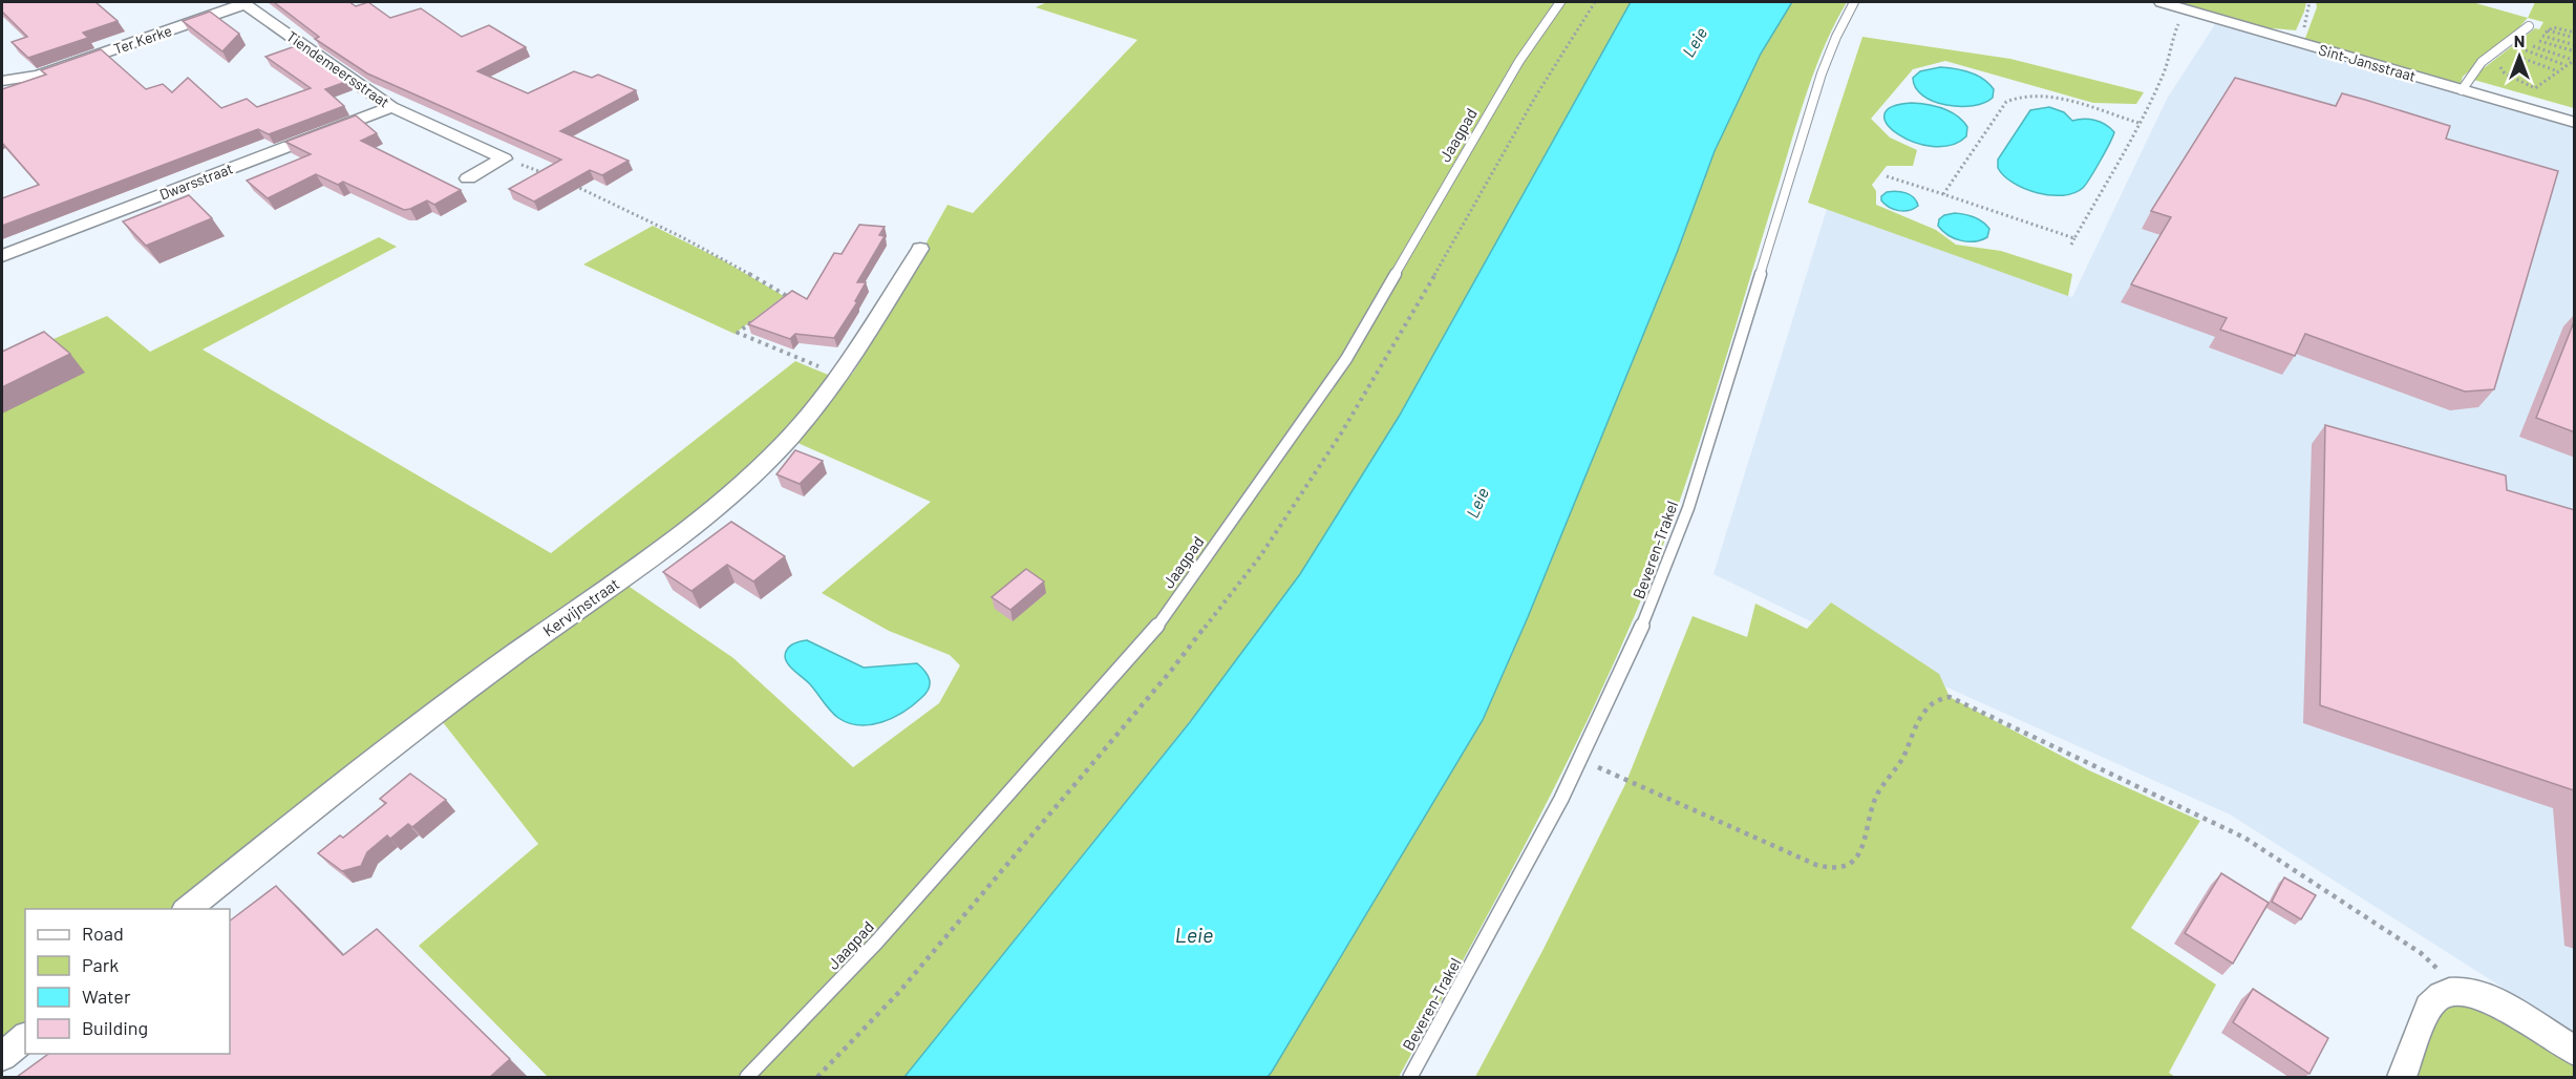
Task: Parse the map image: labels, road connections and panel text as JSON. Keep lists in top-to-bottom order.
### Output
{
  "streets": {
    "street": [
      "Ter Kerke",
      "Sint-Jansstraat",
      "Tiendemeersstraat",
      "Dwarsstraat",
      "Kervijnstraat"
    ],
    "lane": ["Jaagpad", "Beveren-Trakel"]
  },
  "crossings": [
    ["Ter Kerke", "Tiendemeersstraat"],
    ["Tiendemeersstraat", "Dwarsstraat"]
  ],
  "water": ["Leie"],
  "legend": [
    "Road",
    "Park",
    "Water",
    "Building"
  ],
  "north": "top"
}
